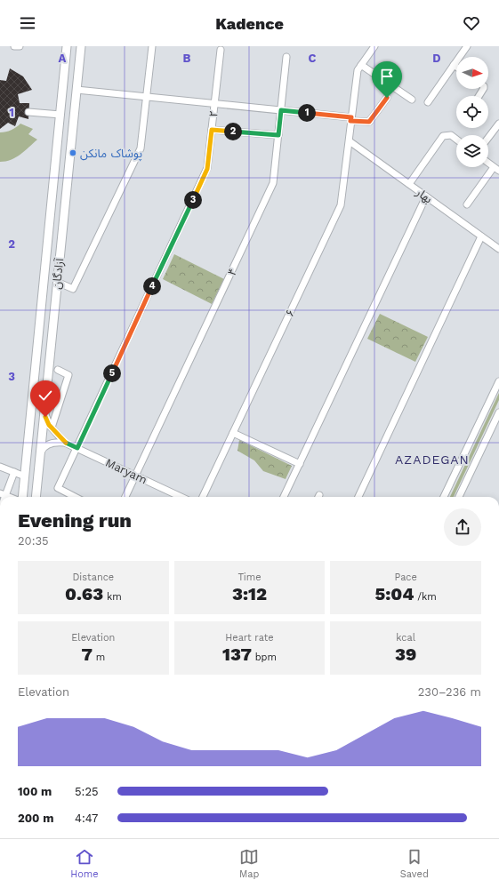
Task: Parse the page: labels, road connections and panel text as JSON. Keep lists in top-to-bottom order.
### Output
{
  "streets": {
    "main road": ["آزادگان"],
    "street": [
      "۲",
      "بهار",
      "۴",
      "۶",
      "Maryam"
    ]
  },
  "crossings": [
    ["۲", "Maryam"],
    ["بهار", "۶"],
    ["۴", "Maryam"]
  ],
  "districts": ["AZADEGAN"],
  "places": ["پوشاک مانکن"],
  "north": "right",
  "page": {
    "header": "Kadence",
    "pins": [
      "1",
      "2",
      "3",
      "4",
      "5"
    ],
    "heading": ["Evening run", "20:35"],
    "stats": [
      ["Distance", "0.63 km"],
      ["Time", "3:12"],
      ["Pace", "5:04 /km"],
      ["Elevation", "7 m"],
      ["Heart rate", "137 bpm"],
      ["kcal", "39"]
    ],
    "chart": ["Elevation", "230–236 m"],
    "list": [
      {
        "name": "100 m",
        "note": "5:25"
      },
      {
        "name": "200 m",
        "note": "4:47"
      }
    ],
    "tabs": ["Home", "Map", "Saved"]
  },
  "grid": {
    "columns": [
      "A",
      "B",
      "C",
      "D"
    ],
    "rows": ["1", "2", "3"]
  }
}
